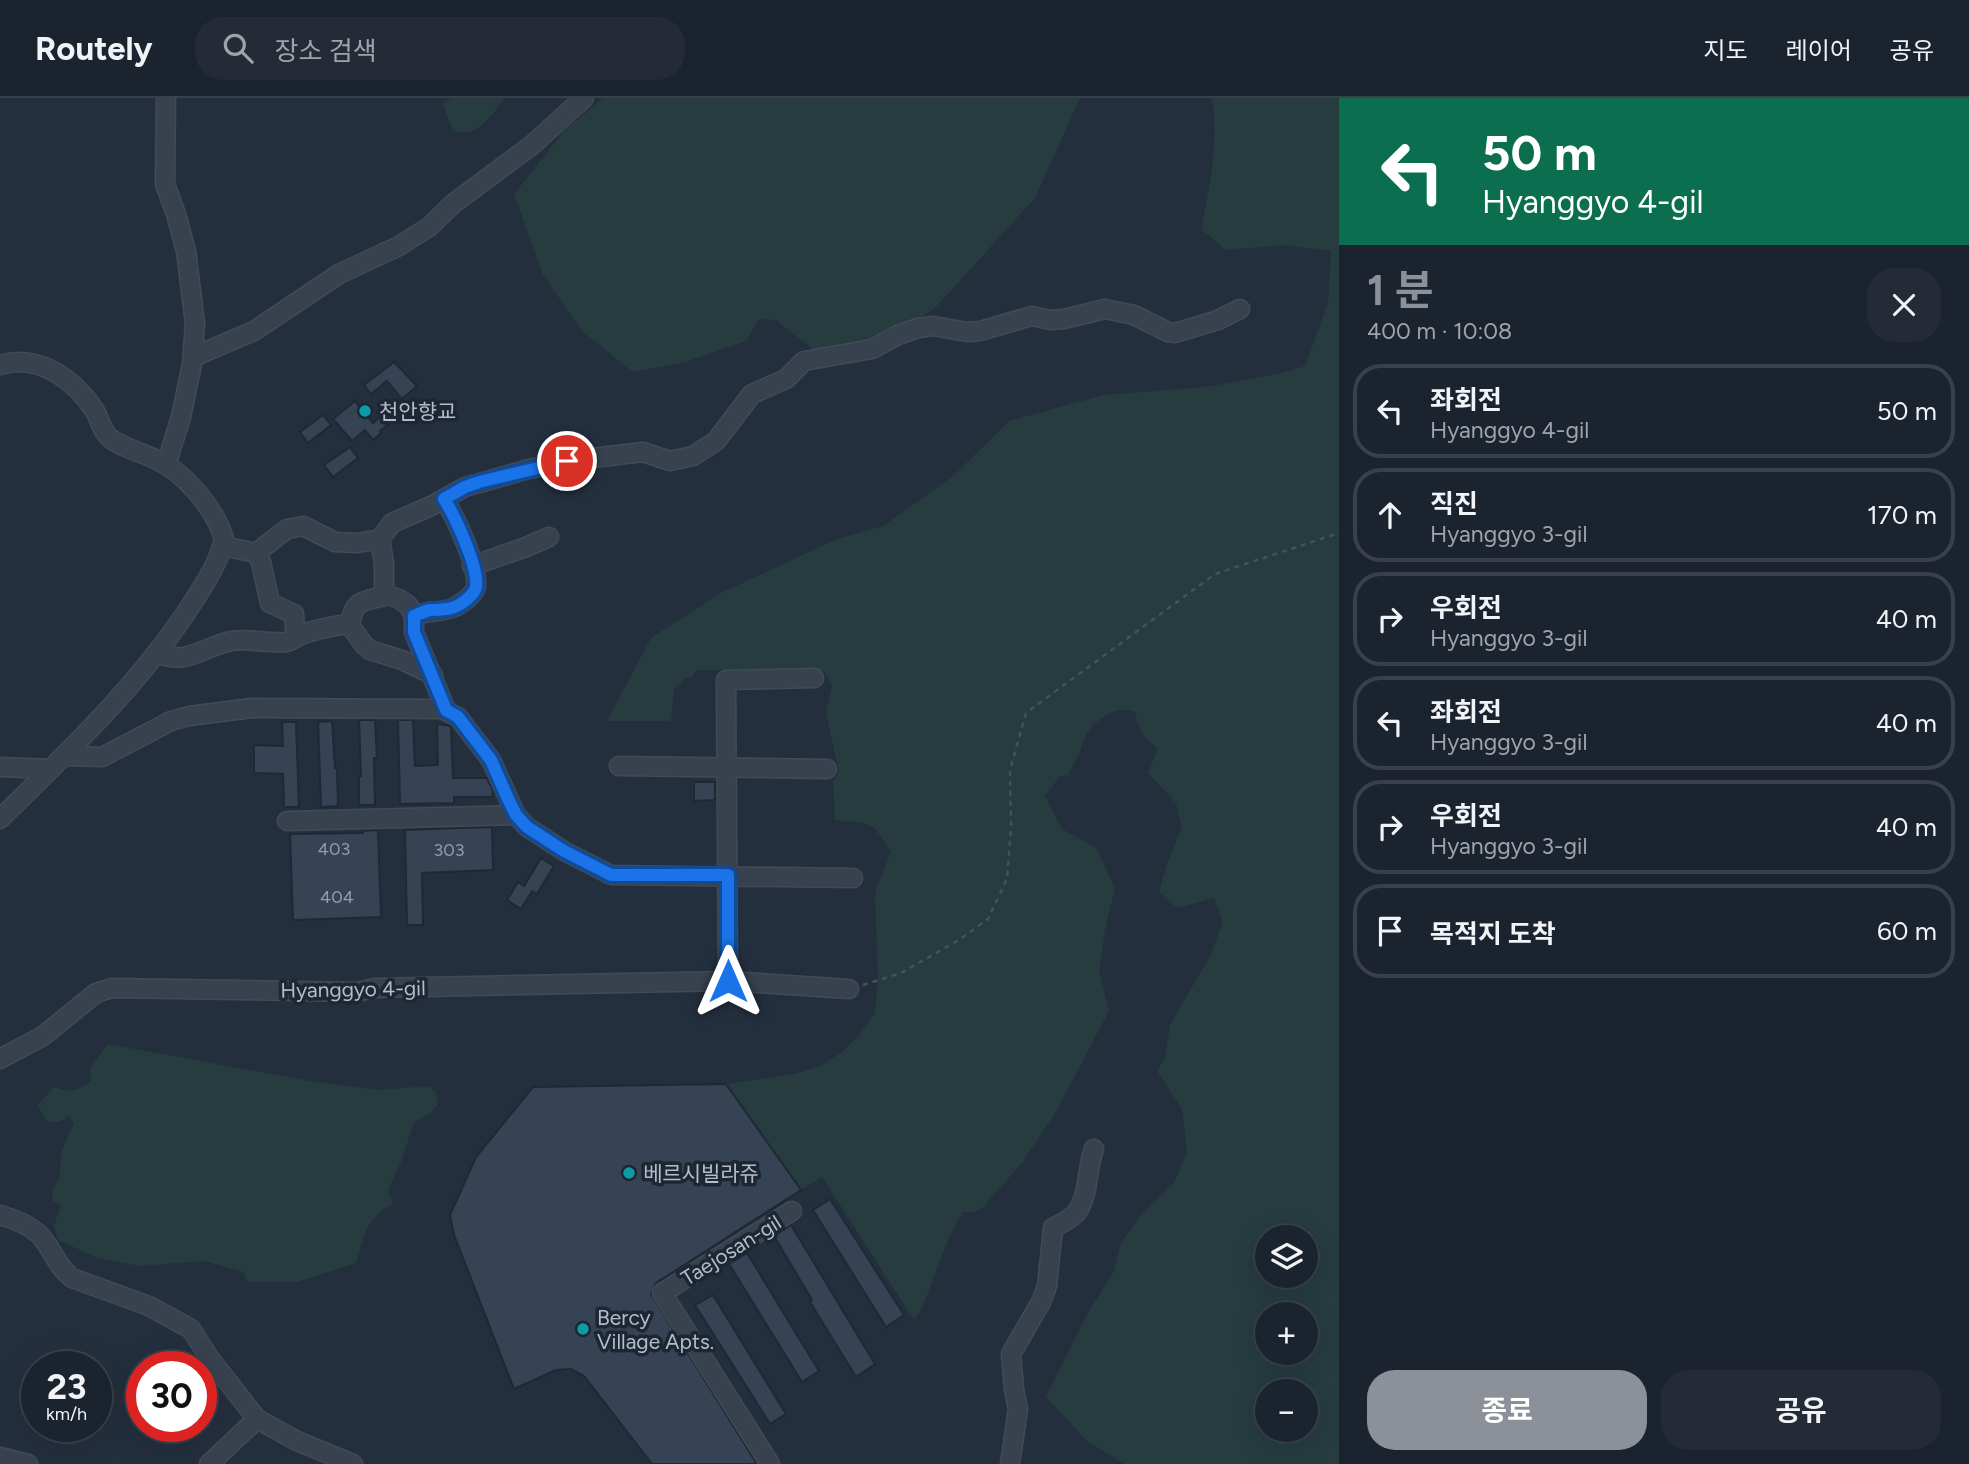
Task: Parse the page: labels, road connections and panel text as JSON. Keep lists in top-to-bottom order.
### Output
{
  "streets": {
    "street": ["Hyanggyo 4-gil", "Taejosan-gil"]
  },
  "places": ["천안향교", "베르시빌라쥬", "Bercy Village Apts."],
  "house_numbers": ["403", "303", "404"],
  "page": {
    "header": "Routely",
    "search": "장소 검색",
    "nav": ["지도", "레이어", "공유"],
    "turn": ["50 m", "Hyanggyo 4-gil"],
    "heading": ["1 분", "400 m · 10:08"],
    "list": [
      {
        "name": "좌회전",
        "note": "Hyanggyo 4-gil",
        "value": "50 m"
      },
      {
        "name": "직진",
        "note": "Hyanggyo 3-gil",
        "value": "170 m"
      },
      {
        "name": "우회전",
        "note": "Hyanggyo 3-gil",
        "value": "40 m"
      },
      {
        "name": "좌회전",
        "note": "Hyanggyo 3-gil",
        "value": "40 m"
      },
      {
        "name": "우회전",
        "note": "Hyanggyo 3-gil",
        "value": "40 m"
      },
      {
        "name": "목적지 도착",
        "value": "60 m"
      }
    ],
    "map_buttons": ["+", "−"],
    "speed": "23 km/h",
    "limit": "30",
    "buttons": ["종료", "공유"]
  }
}
